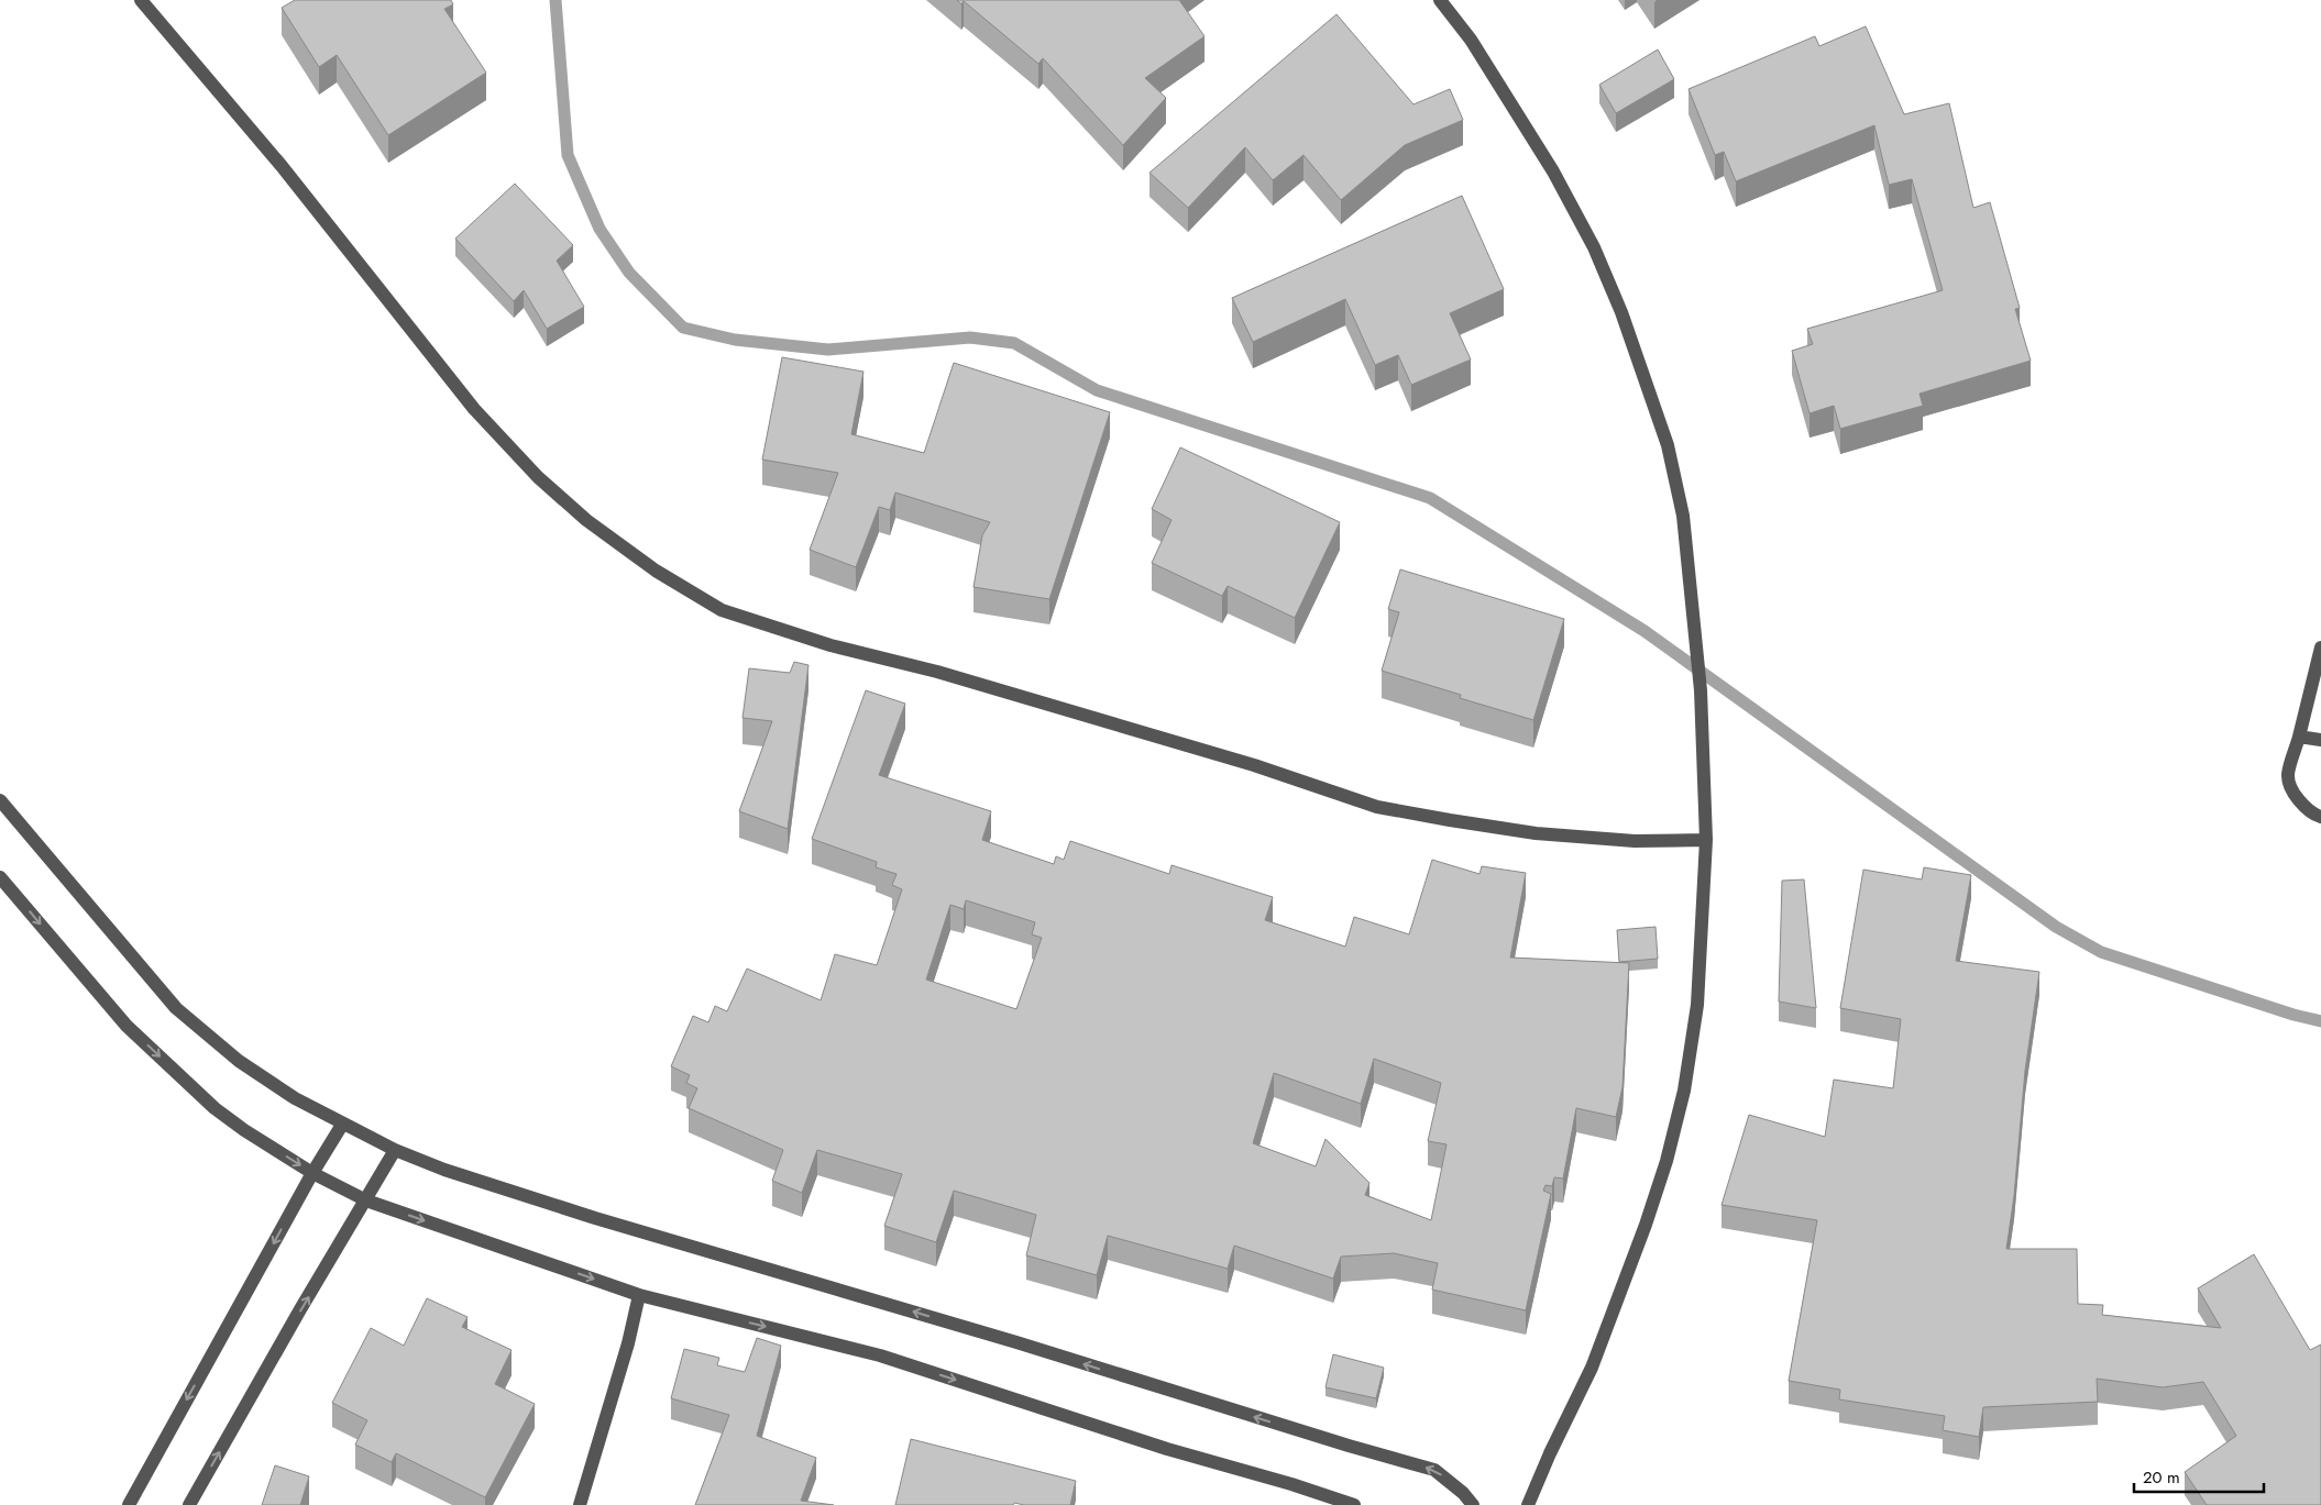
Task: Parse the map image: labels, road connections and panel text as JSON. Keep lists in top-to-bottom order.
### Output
{
  "scale_bar": "20 m"
}
